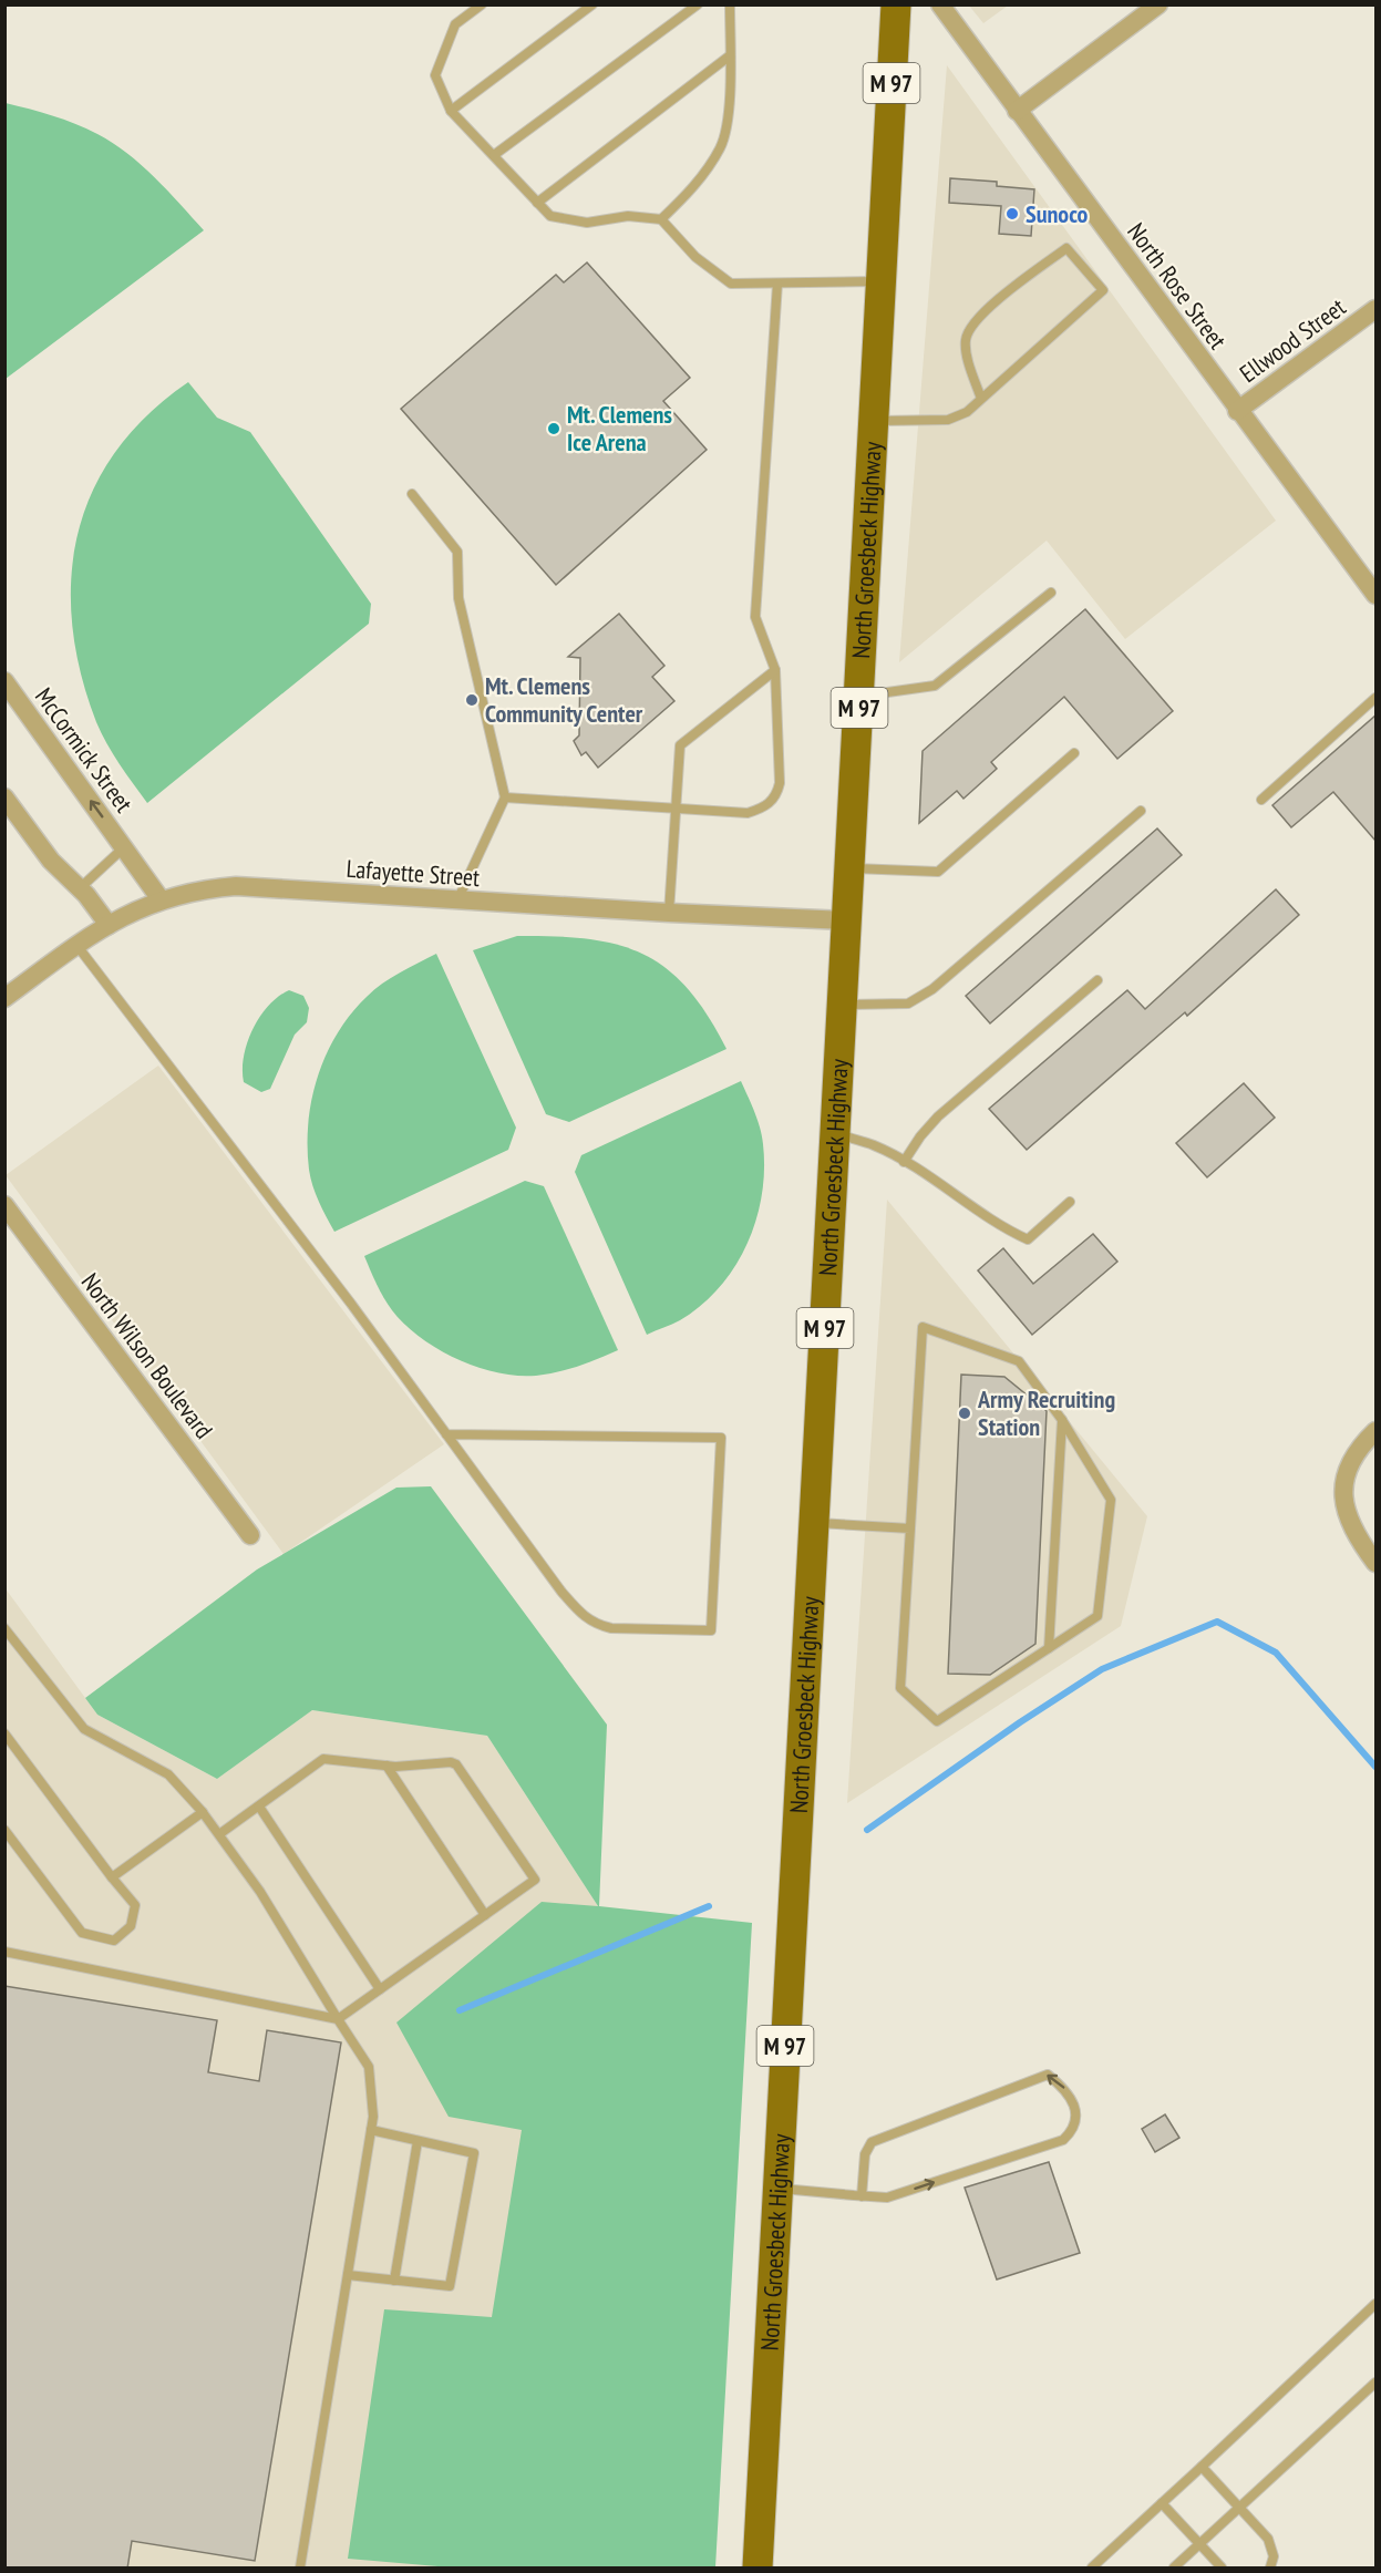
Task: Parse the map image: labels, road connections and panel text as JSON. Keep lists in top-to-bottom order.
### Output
{
  "streets": {
    "main road": ["M 97", "North Groesbeck Highway"],
    "street": [
      "North Rose Street",
      "Ellwood Street",
      "McCormick Street",
      "Lafayette Street",
      "North Wilson Boulevard"
    ]
  },
  "crossings": [
    ["North Rose Street", "Ellwood Street"],
    ["North Groesbeck Highway", "Lafayette Street"],
    ["McCormick Street", "Lafayette Street"]
  ],
  "places": [
    "Sunoco",
    "Mt. Clemens Ice Arena",
    "Mt. Clemens Community Center",
    "Army Recruiting Station"
  ]
}
